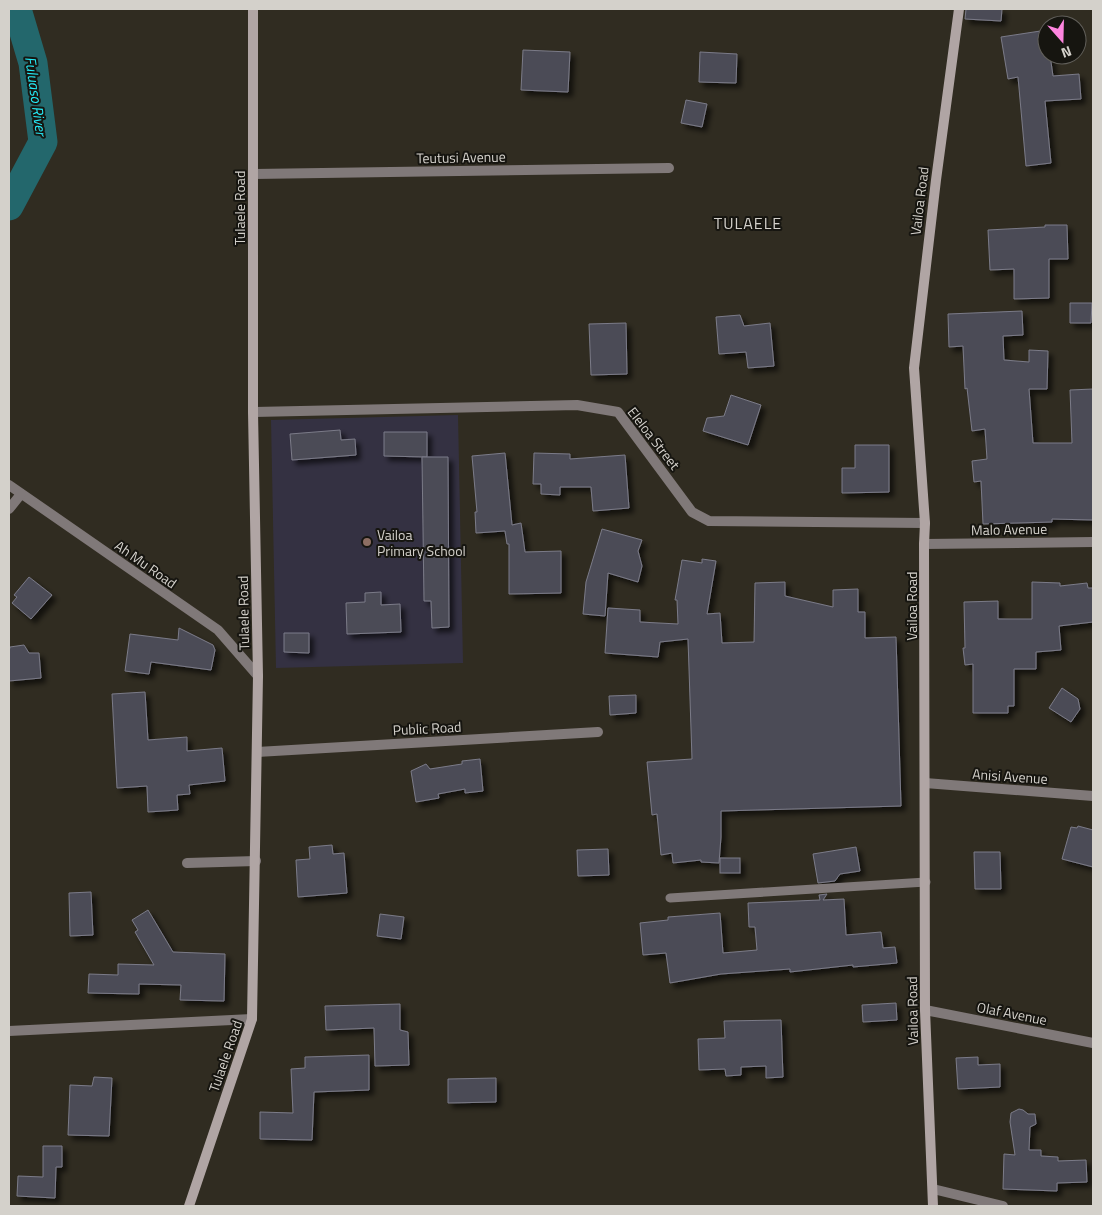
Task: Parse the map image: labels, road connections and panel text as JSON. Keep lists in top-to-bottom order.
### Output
{
  "streets": {
    "street": [
      "Teutusi Avenue",
      "Vailoa Road",
      "Tulaele Road",
      "Eleloa Street",
      "Malo Avenue",
      "Ah Mu Road",
      "Public Road",
      "Anisi Avenue",
      "Olaf Avenue"
    ]
  },
  "crossings": [
    ["Teutusi Avenue", "Tulaele Road"],
    ["Vailoa Road", "Eleloa Street"],
    ["Vailoa Road", "Malo Avenue"],
    ["Vailoa Road", "Anisi Avenue"],
    ["Vailoa Road", "Olaf Avenue"],
    ["Tulaele Road", "Eleloa Street"],
    ["Tulaele Road", "Ah Mu Road"],
    ["Tulaele Road", "Public Road"]
  ],
  "districts": ["TULAELE"],
  "water": ["Fuluaso River"],
  "places": ["Vailoa Primary School"],
  "north": "bottom"
}
